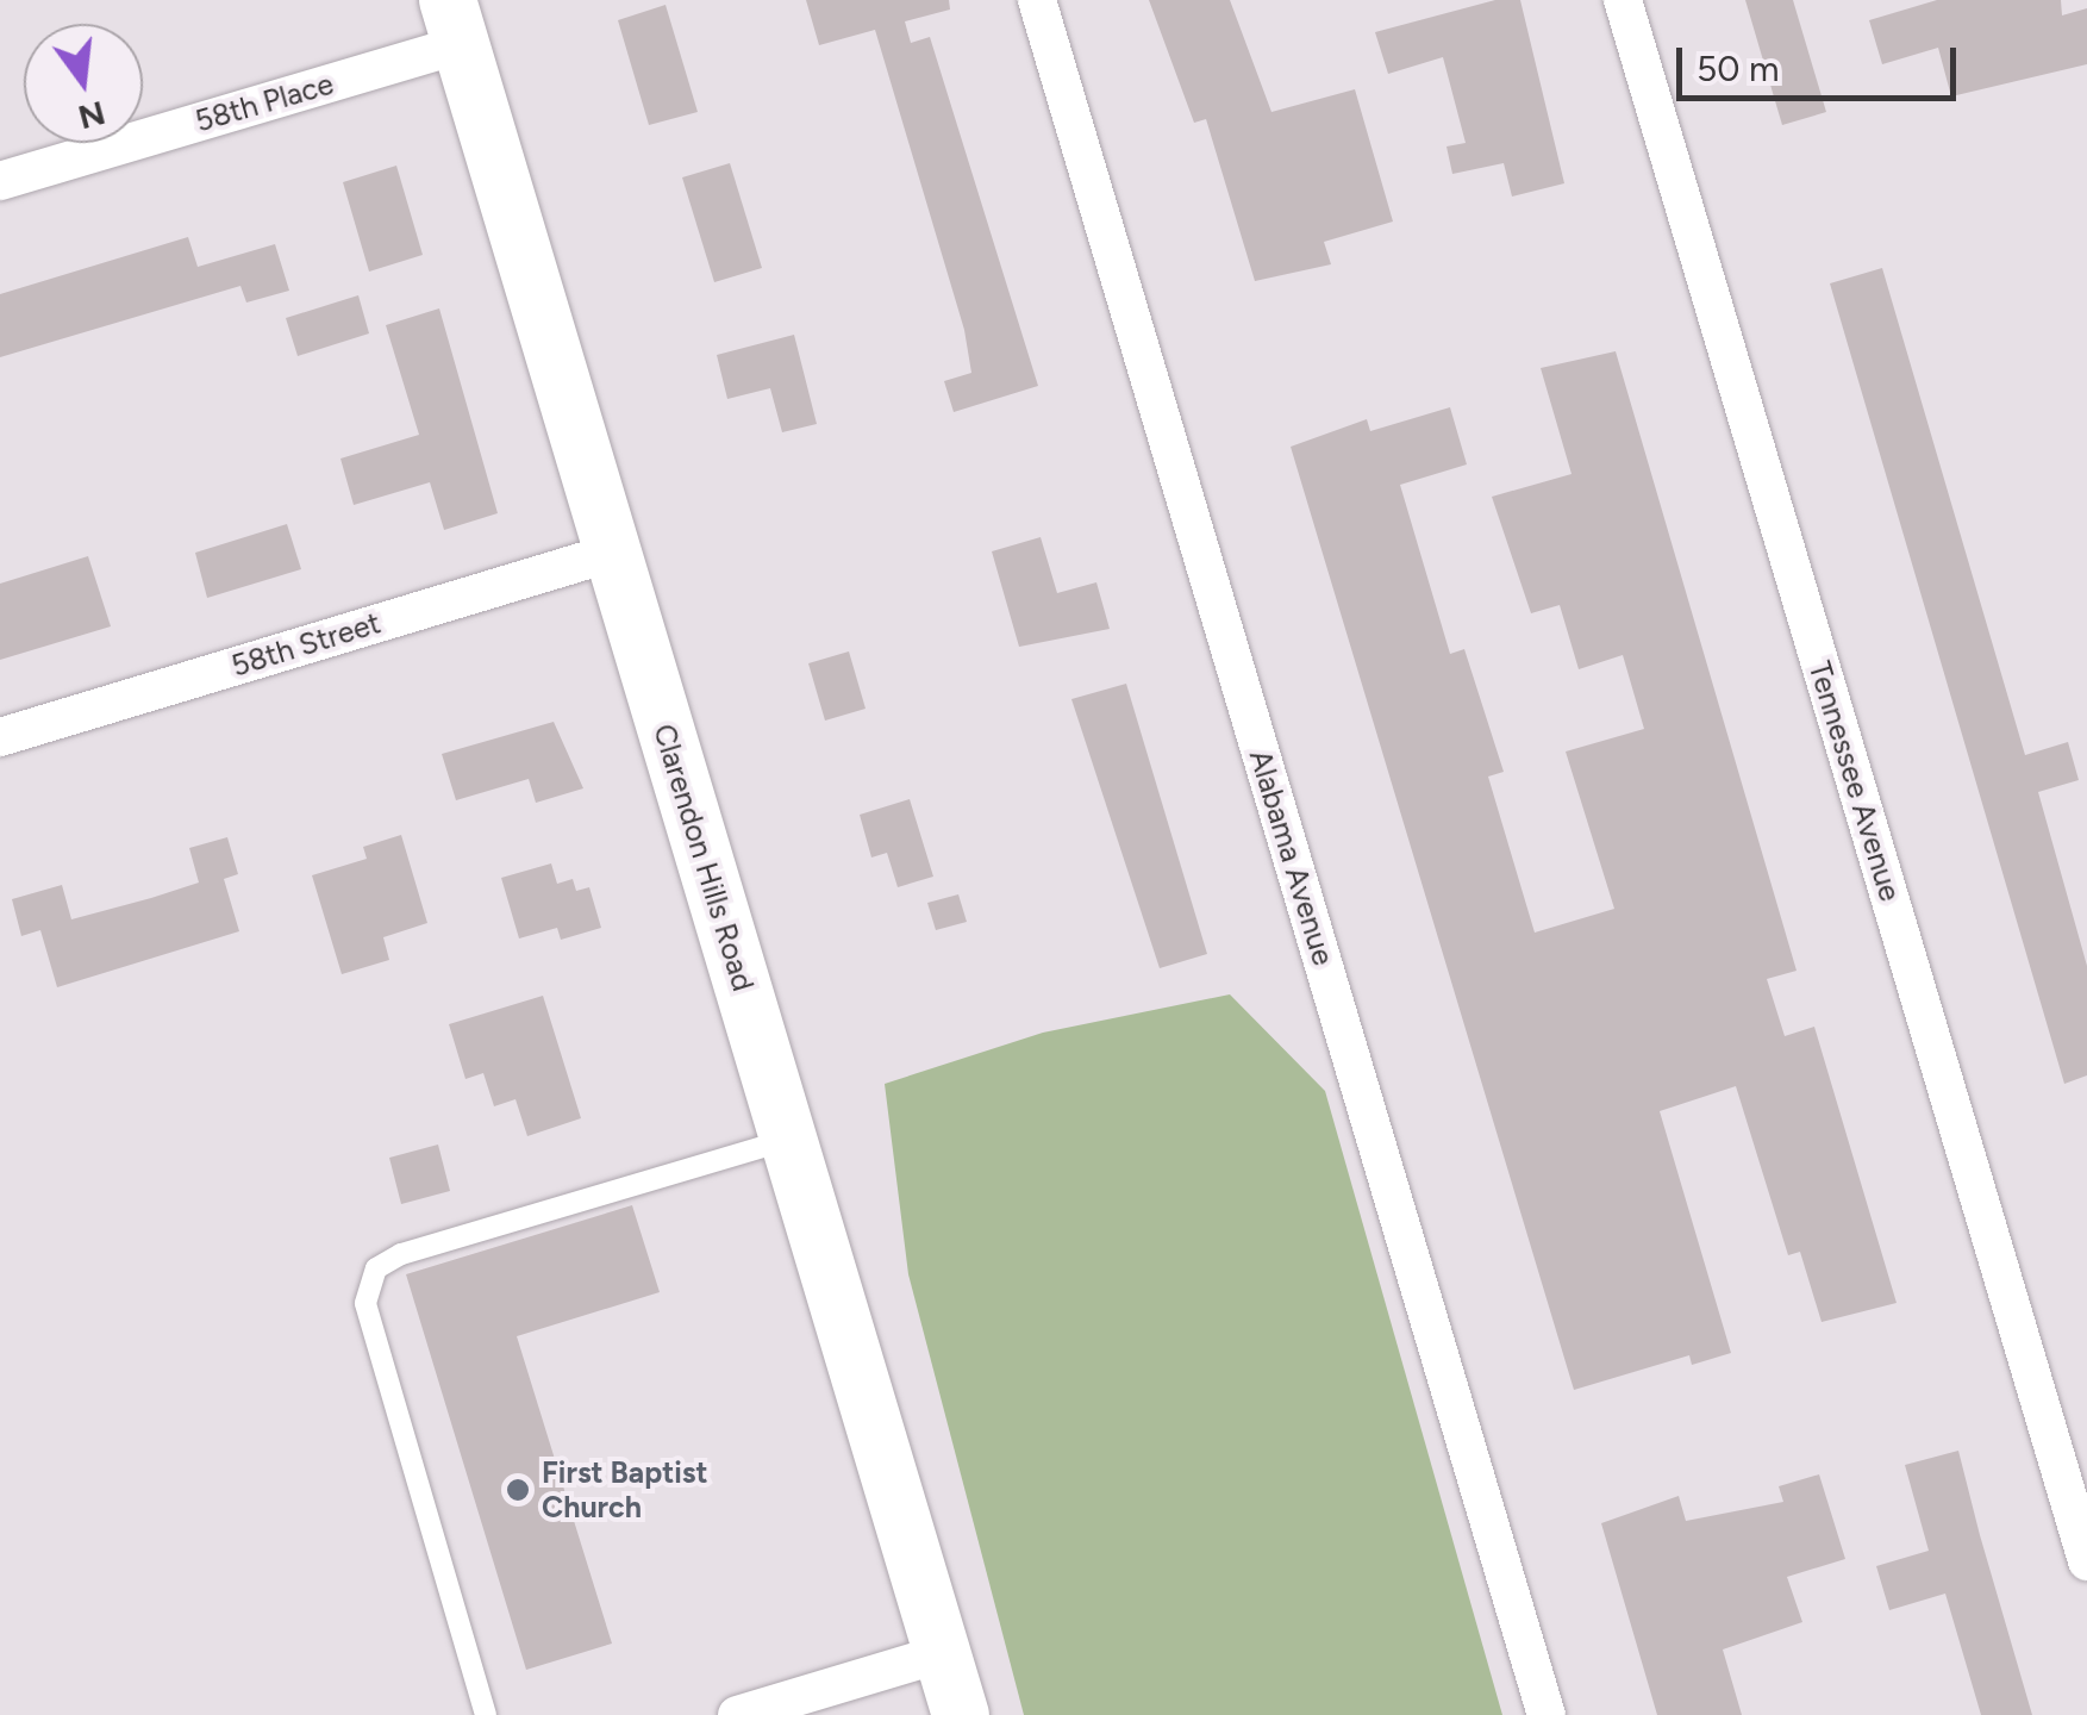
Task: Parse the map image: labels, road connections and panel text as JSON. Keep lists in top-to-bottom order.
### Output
{
  "streets": {
    "street": [
      "58th Place",
      "58th Street",
      "Tennessee Avenue",
      "Clarendon Hills Road",
      "Alabama Avenue"
    ]
  },
  "crossings": [
    ["58th Place", "Clarendon Hills Road"],
    ["58th Street", "Clarendon Hills Road"]
  ],
  "places": ["First Baptist Church"],
  "scale_bar": "50 m",
  "north": "bottom"
}
